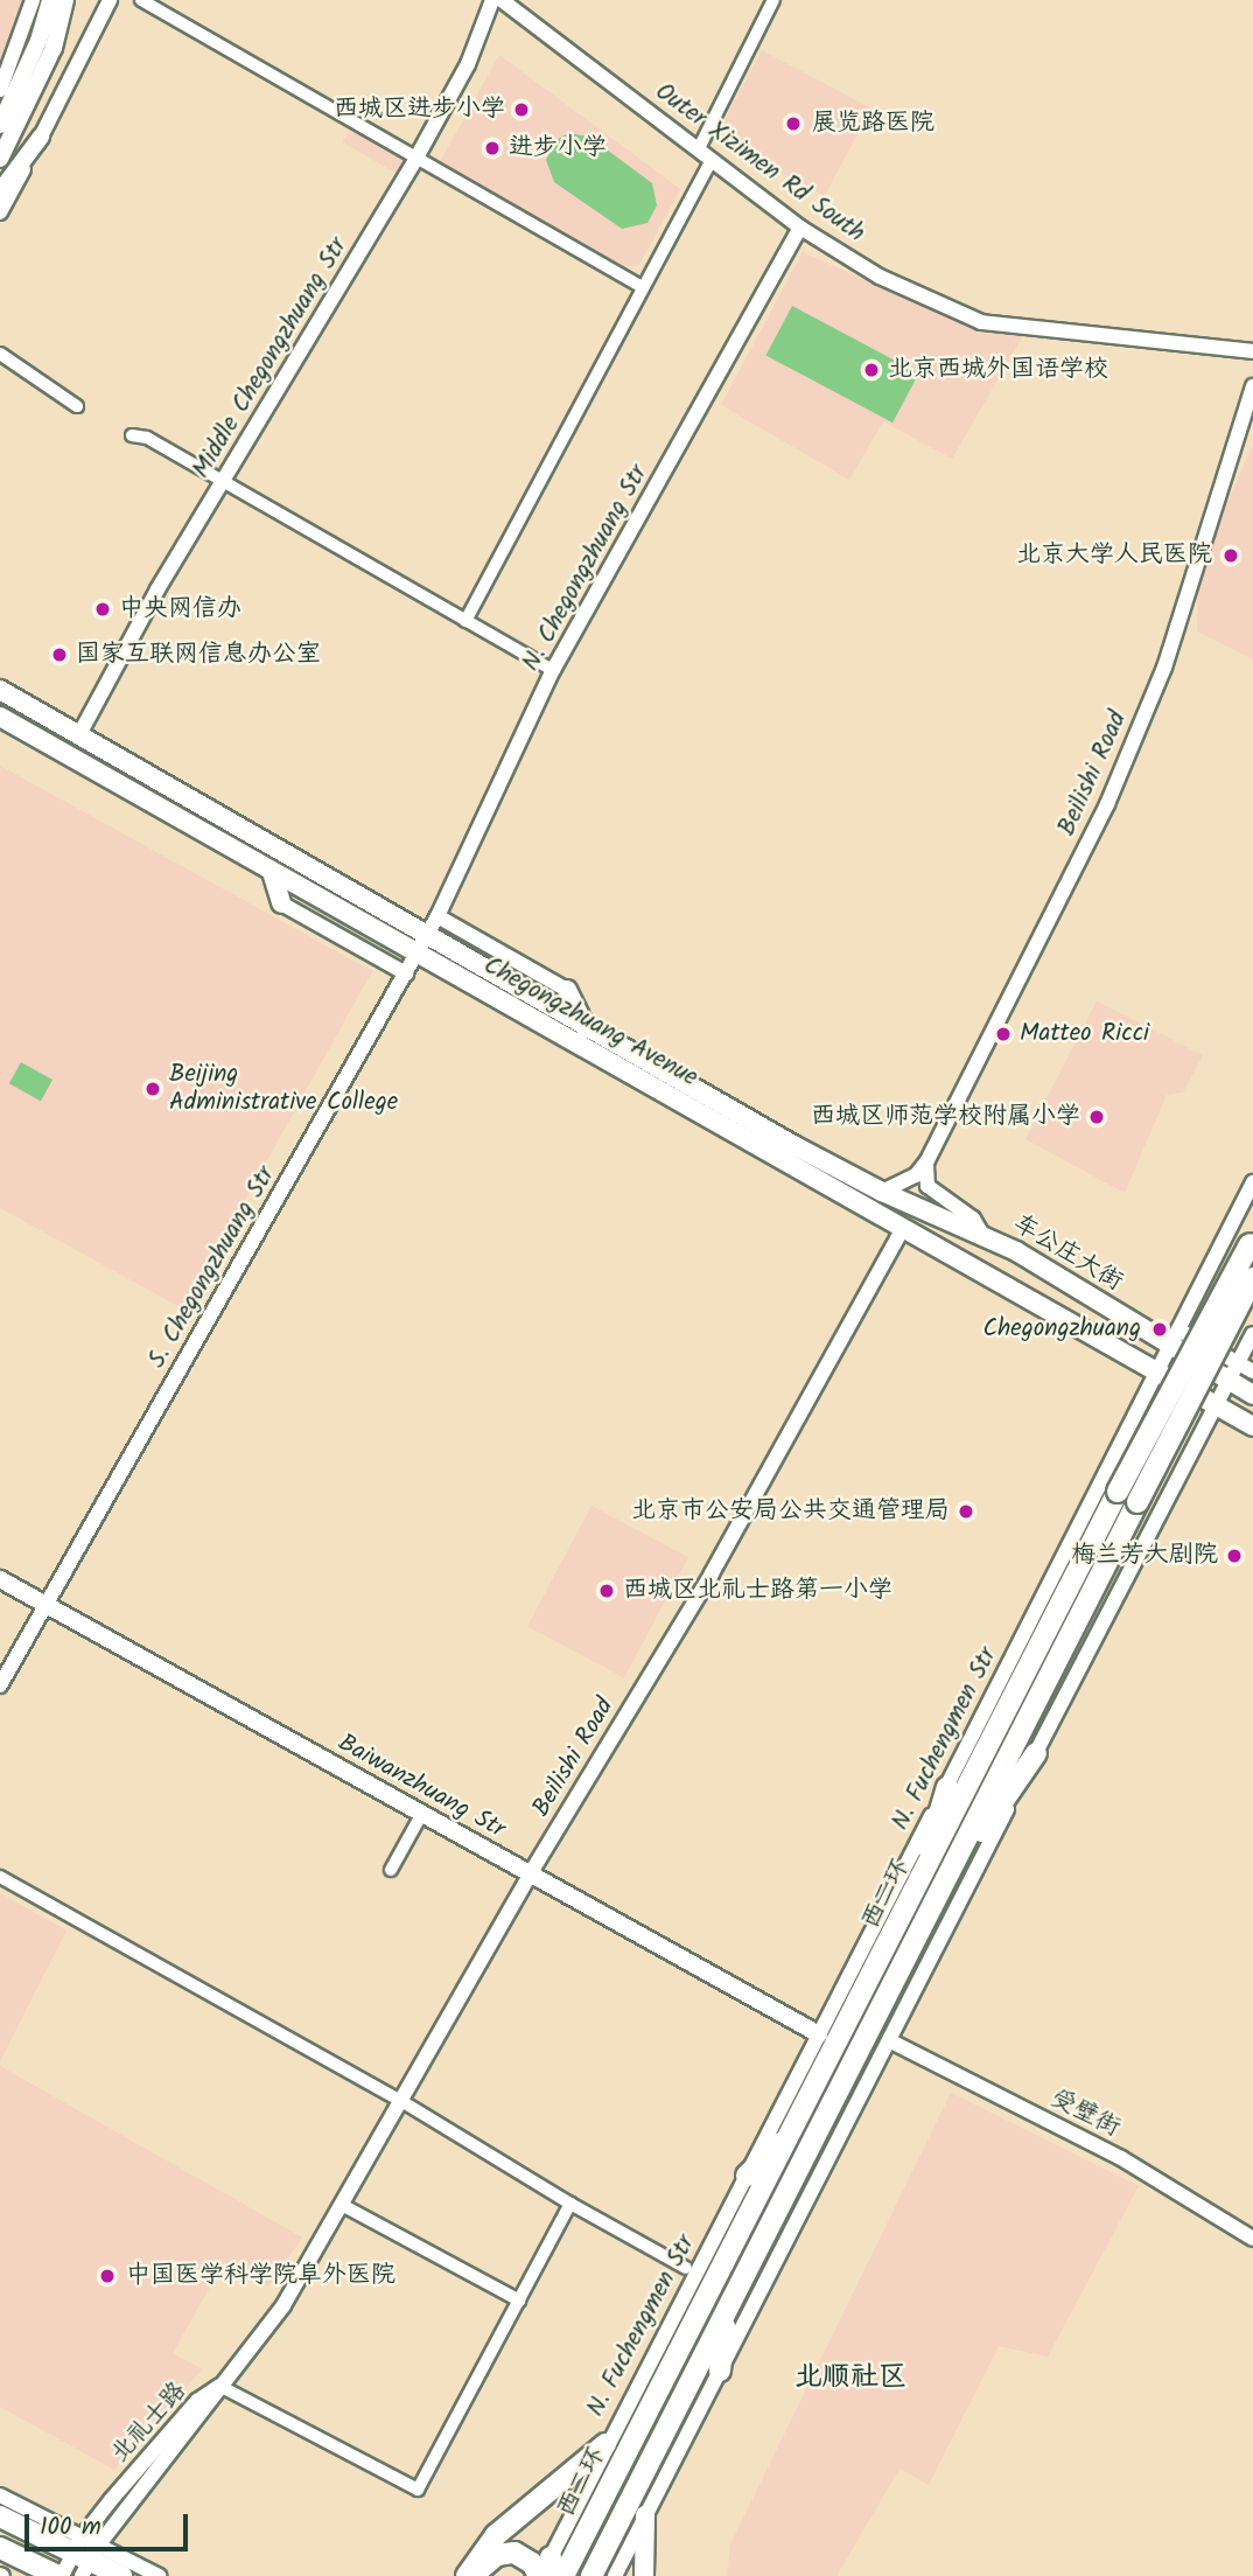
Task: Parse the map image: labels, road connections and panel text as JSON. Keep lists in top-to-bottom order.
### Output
{
  "streets": {
    "highway": ["西二环"],
    "main road": ["Chegongzhuang Avenue", "车公庄大街", "Baiwanzhuang Str"],
    "street": [
      "Outer Xizimen Rd South",
      "Middle Chegongzhuang Str",
      "N. Chegongzhuang Str",
      "Beilishi Road",
      "S. Chegongzhuang Str",
      "N. Fuchengmen Str",
      "受壁街",
      "北礼士路"
    ]
  },
  "crossings": [
    ["Outer Xizimen Rd South", "N. Chegongzhuang Str"],
    ["Middle Chegongzhuang Str", "Chegongzhuang Avenue"],
    ["N. Chegongzhuang Str", "Chegongzhuang Avenue"],
    ["N. Chegongzhuang Str", "S. Chegongzhuang Str"],
    ["Beilishi Road", "Chegongzhuang Avenue"],
    ["Beilishi Road", "Baiwanzhuang Str"],
    ["Beilishi Road", "北礼士路"],
    ["Chegongzhuang Avenue", "车公庄大街"],
    ["Chegongzhuang Avenue", "S. Chegongzhuang Str"],
    ["Chegongzhuang Avenue", "N. Fuchengmen Str"],
    ["车公庄大街", "N. Fuchengmen Str"],
    ["S. Chegongzhuang Str", "Baiwanzhuang Str"],
    ["N. Fuchengmen Str", "Baiwanzhuang Str"]
  ],
  "districts": ["北顺社区"],
  "places": [
    "西城区进步小学",
    "展览路医院",
    "进步小学",
    "北京西城外国语学校",
    "北京大学人民医院",
    "中央网信办",
    "国家互联网信息办公室",
    "Matteo Ricci",
    "Beijing Administrative College",
    "西城区师范学校附属小学",
    "Chegongzhuang",
    "北京市公安局公共交通管理局",
    "梅兰芳大剧院",
    "西城区北礼士路第一小学",
    "中国医学科学院阜外医院"
  ],
  "scale_bar": "100 m"
}
